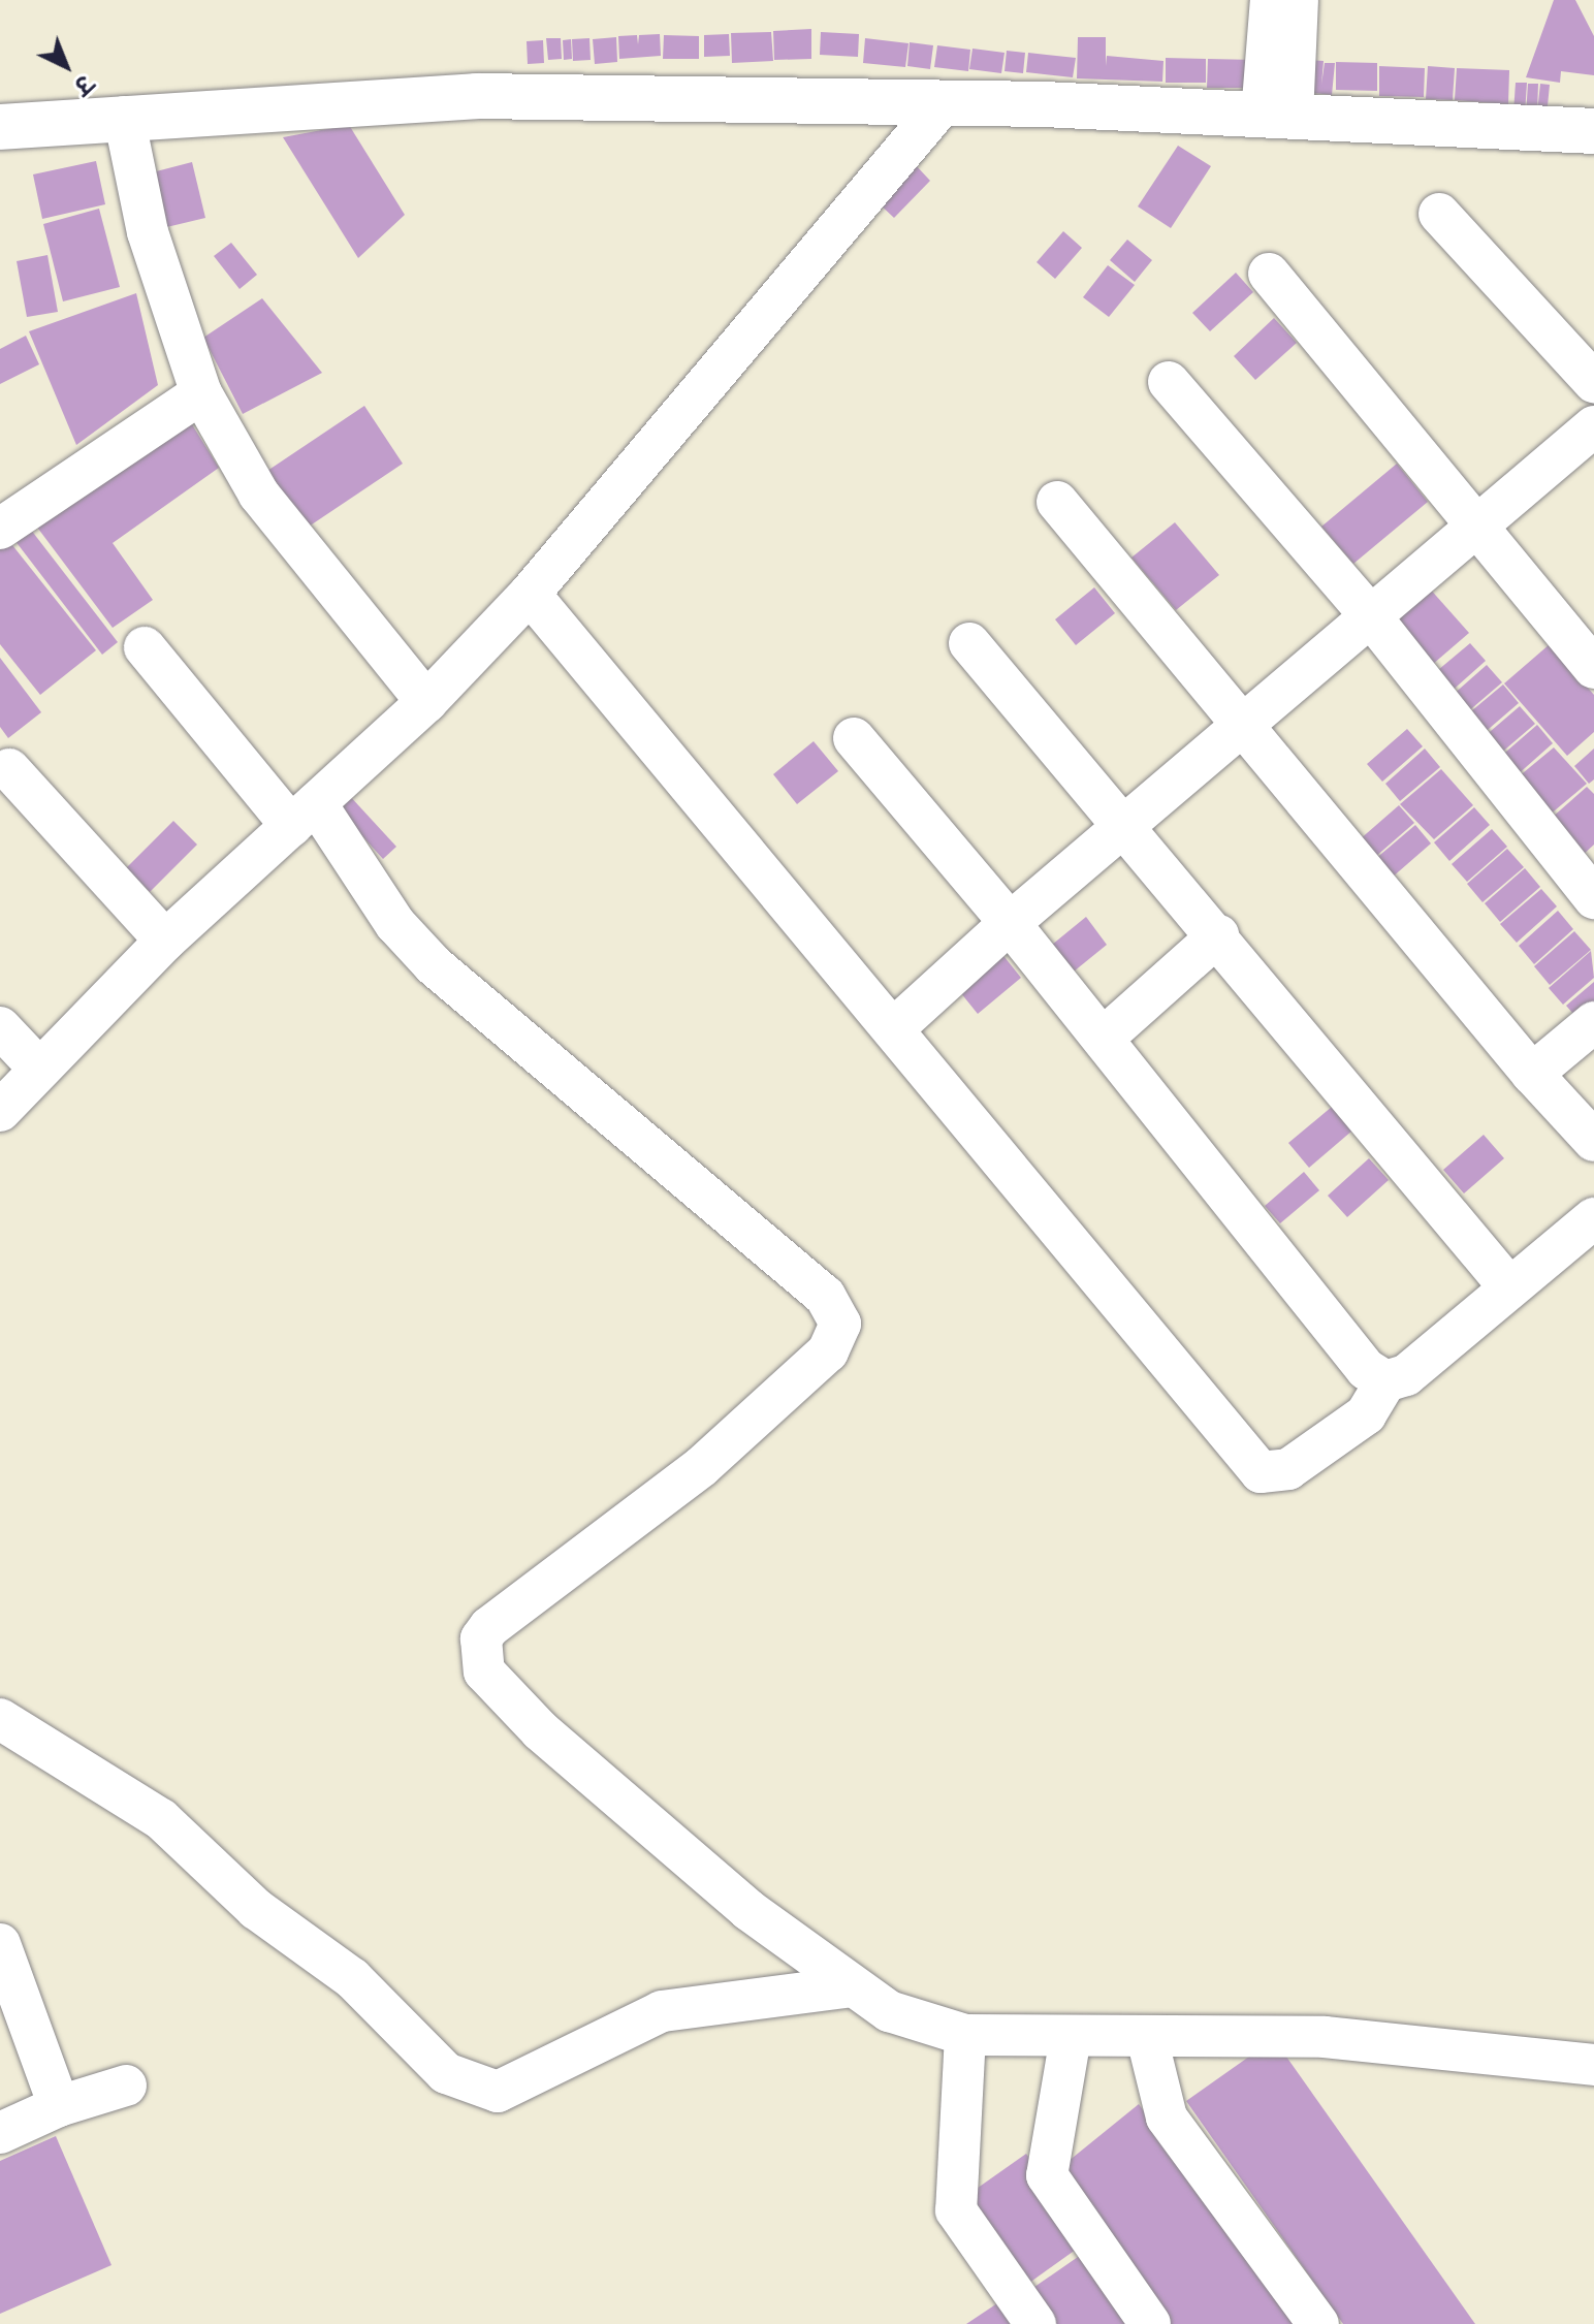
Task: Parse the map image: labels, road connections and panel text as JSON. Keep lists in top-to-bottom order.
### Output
{
  "north": "bottom right"
}
